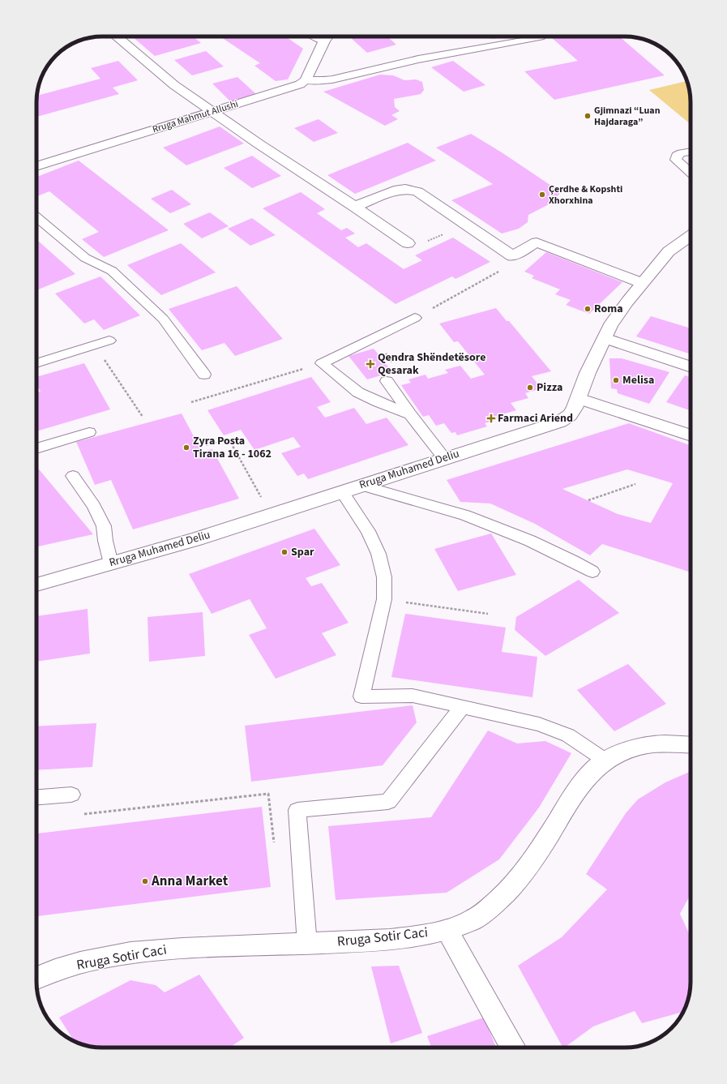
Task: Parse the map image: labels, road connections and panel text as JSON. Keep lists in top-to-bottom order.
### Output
{
  "streets": {
    "street": ["Rruga Mahmut Allushi", "Rruga Muhamed Deliu", "Rruga Sotir Caci"]
  },
  "places": {
    "other": [
      "Gjimnazi “Luan Hajdaraga”",
      "Çerdhe & Kopshti Xhorxhina",
      "Roma",
      "Melisa",
      "Pizza",
      "Zyra Posta Tirana 16 - 1062",
      "Spar",
      "Anna Market"
    ],
    "health": ["Qendra Shëndetësore Qesarak", "Farmaci Ariend"]
  }
}
